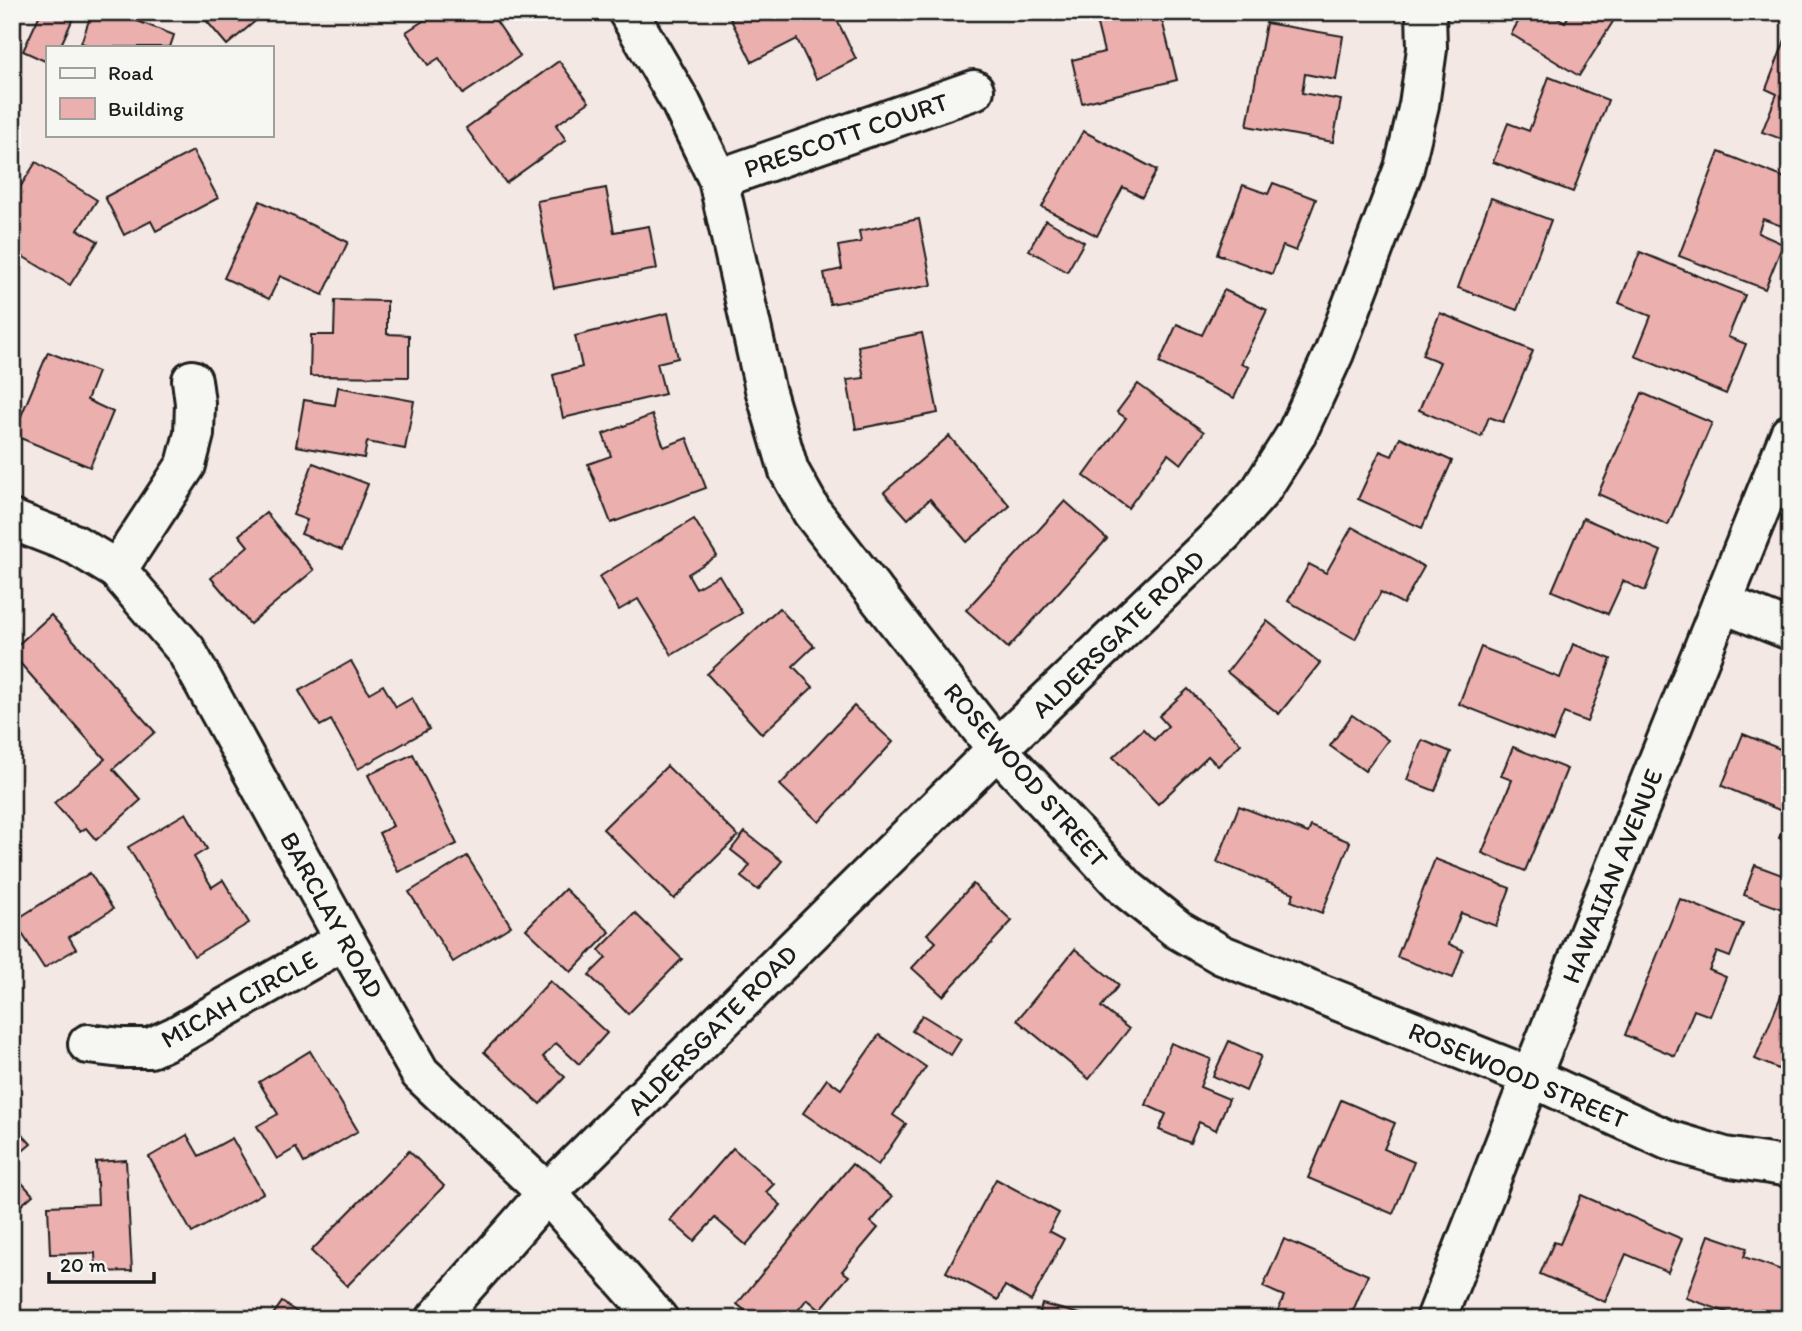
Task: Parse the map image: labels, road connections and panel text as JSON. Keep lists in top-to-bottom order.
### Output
{
  "streets": {
    "street": [
      "PRESCOTT COURT",
      "ALDERSGATE ROAD",
      "ROSEWOOD STREET",
      "HAWAIIAN AVENUE",
      "BARCLAY ROAD",
      "MICAH CIRCLE"
    ]
  },
  "crossings": [
    ["PRESCOTT COURT", "ROSEWOOD STREET"],
    ["ALDERSGATE ROAD", "ROSEWOOD STREET"],
    ["ALDERSGATE ROAD", "BARCLAY ROAD"],
    ["ROSEWOOD STREET", "HAWAIIAN AVENUE"],
    ["BARCLAY ROAD", "MICAH CIRCLE"]
  ],
  "legend": ["Road", "Building"],
  "scale_bar": "20 m"
}
